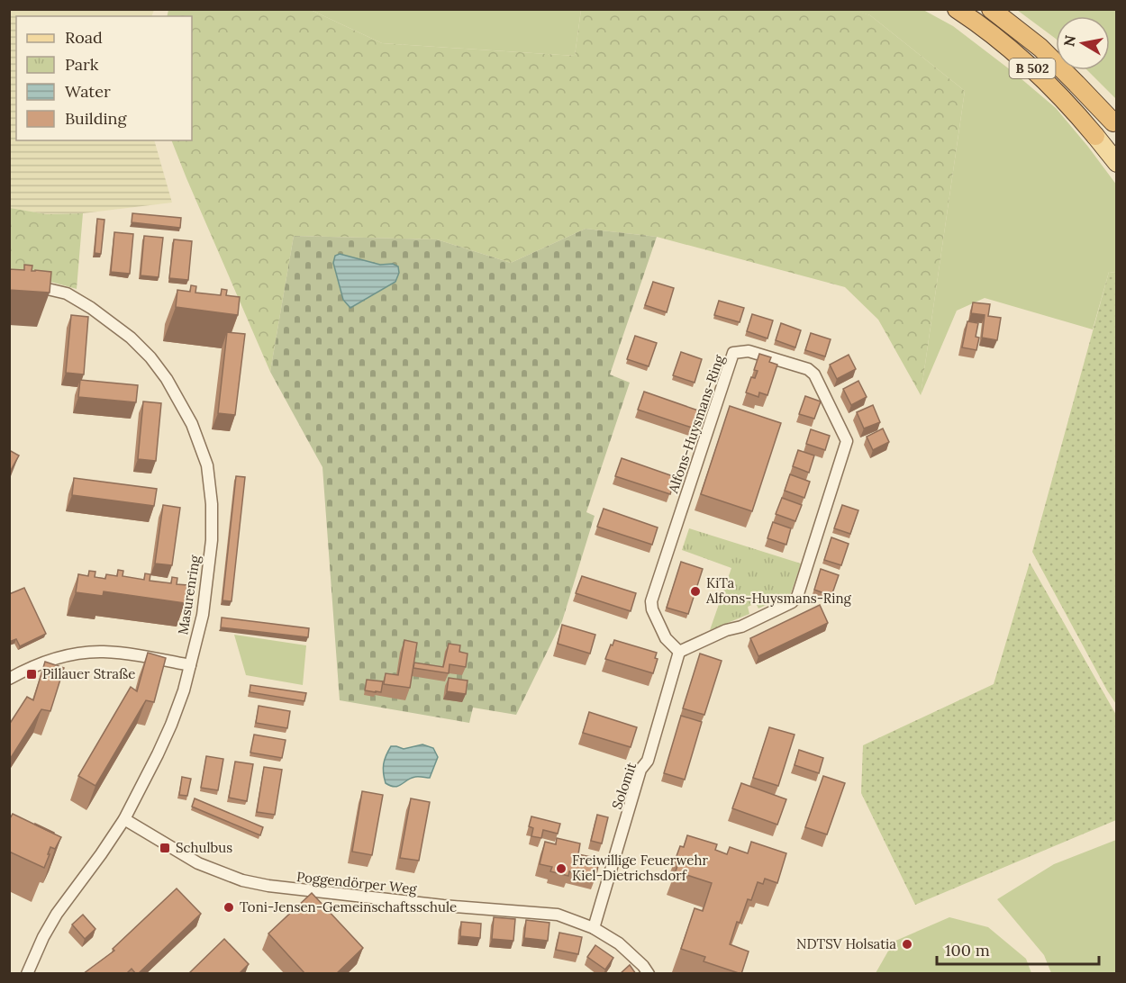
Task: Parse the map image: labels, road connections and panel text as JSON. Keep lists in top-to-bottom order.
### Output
{
  "streets": {
    "highway": ["B 502"],
    "street": [
      "Alfons-Huysmans-Ring",
      "Masurenring",
      "Solomit",
      "Poggendörper Weg"
    ]
  },
  "crossings": [
    ["Alfons-Huysmans-Ring", "Solomit"],
    ["Masurenring", "Poggendörper Weg"],
    ["Solomit", "Poggendörper Weg"]
  ],
  "places": {
    "other": [
      "KiTa Alfons-Huysmans-Ring",
      "Freiwillige Feuerwehr Kiel-Dietrichsdorf",
      "Toni-Jensen-Gemeinschaftsschule",
      "NDTSV Holsatia"
    ],
    "transit": ["Pillauer Straße", "Schulbus"]
  },
  "legend": [
    "Road",
    "Park",
    "Water",
    "Building"
  ],
  "scale_bar": "100 m",
  "north": "left"
}
